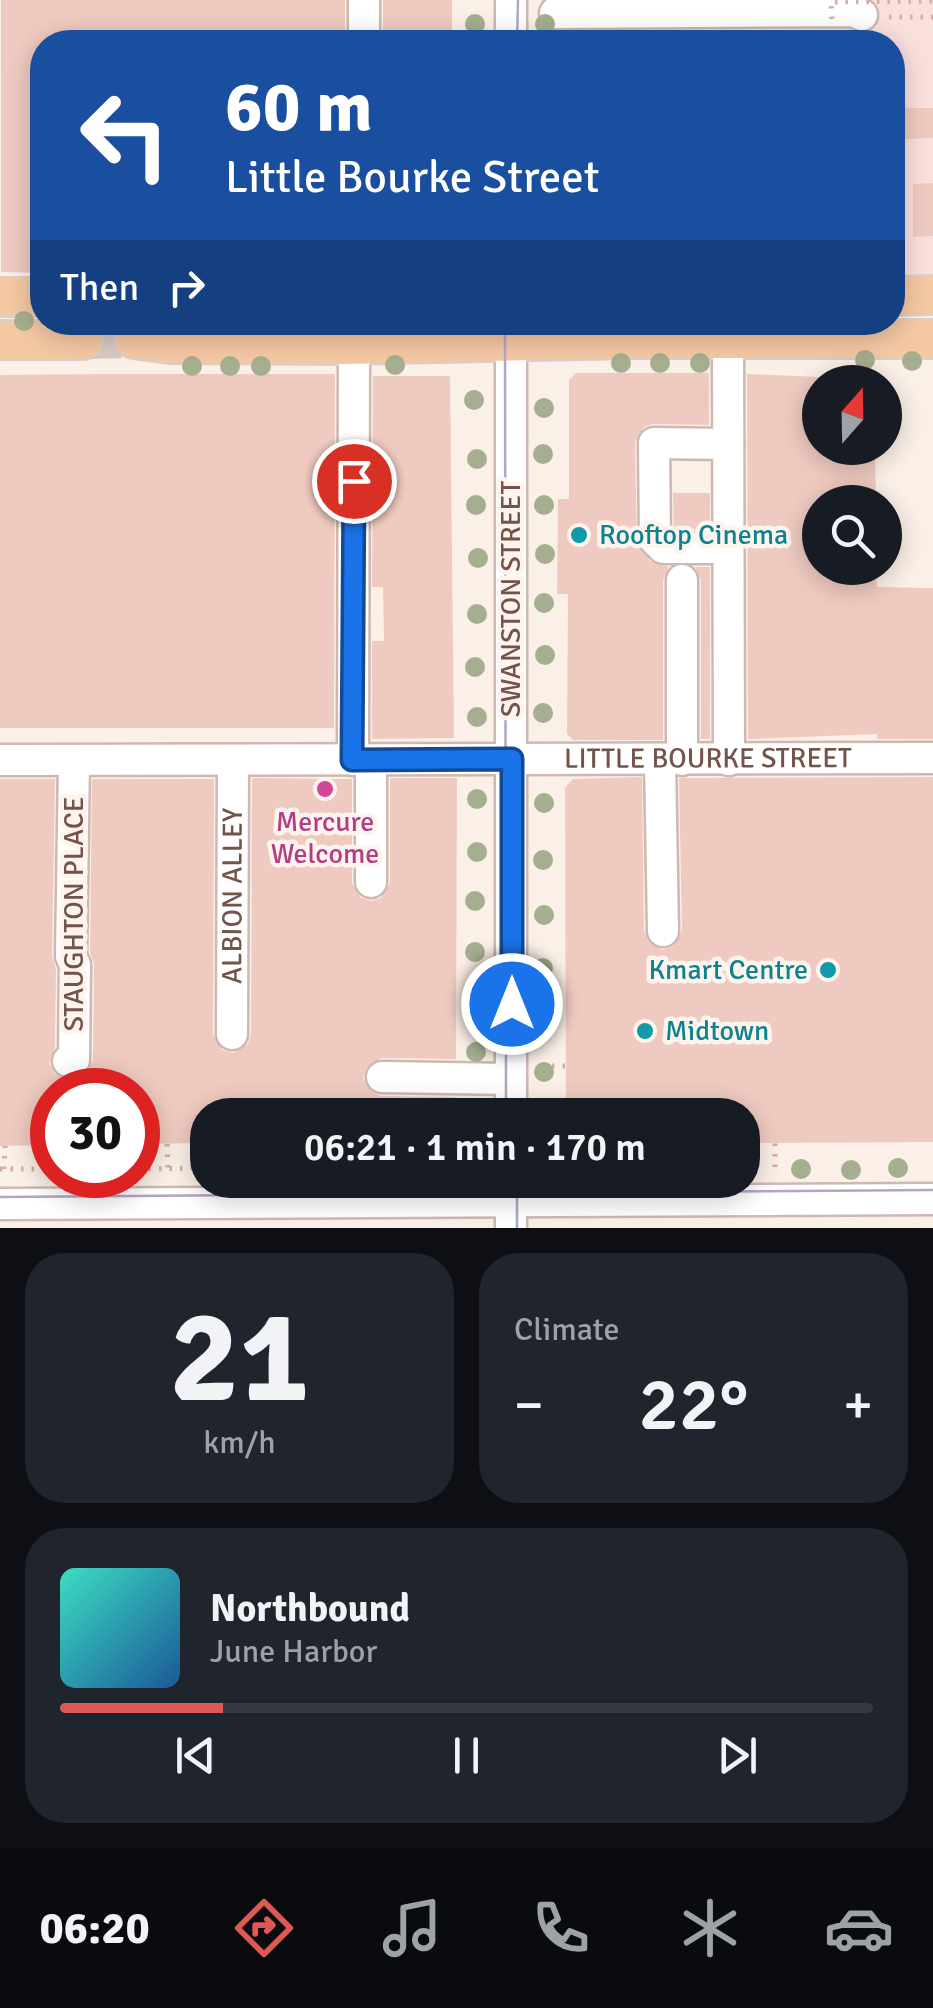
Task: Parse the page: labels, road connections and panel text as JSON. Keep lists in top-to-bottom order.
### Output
{
  "streets": {
    "street": [
      "SWANSTON STREET",
      "LITTLE BOURKE STREET",
      "ALBION ALLEY",
      "STAUGHTON PLACE"
    ]
  },
  "crossings": [
    ["SWANSTON STREET", "LITTLE BOURKE STREET"],
    ["LITTLE BOURKE STREET", "ALBION ALLEY"],
    ["LITTLE BOURKE STREET", "STAUGHTON PLACE"]
  ],
  "places": [
    "Rooftop Cinema",
    "Mercure Welcome",
    "Kmart Centre",
    "Midtown"
  ],
  "north": "top",
  "page": {
    "turn": ["60 m", "Little Bourke Street"],
    "then": "Then",
    "limit": "30",
    "trip": "06:21 · 1 min · 170 m",
    "tile": [
      ["21", "km/h"],
      "Climate"
    ],
    "heat": ["−", "22°", "+"],
    "song": ["Northbound", "June Harbor"],
    "tabs": "06:20"
  }
}
